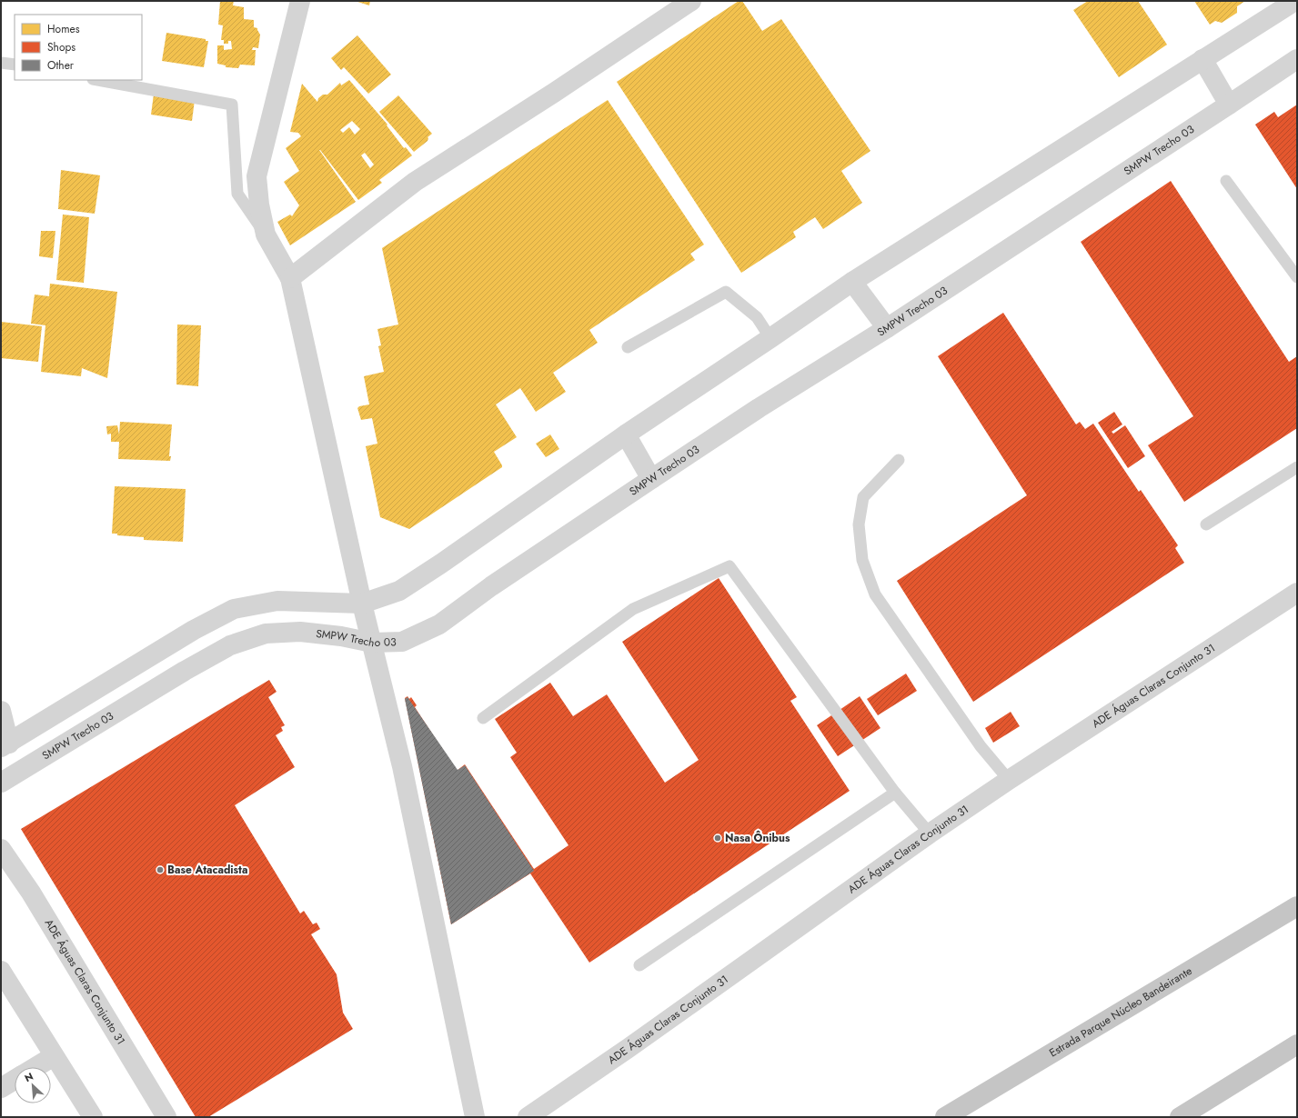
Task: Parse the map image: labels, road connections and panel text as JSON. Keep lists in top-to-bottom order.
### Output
{
  "streets": {
    "highway": ["Estrada Parque Núcleo Bandeirante"],
    "street": ["SMPW Trecho 03", "ADE Águas Claras Conjunto 31"]
  },
  "places": ["Nasa Ônibus", "Base Atacadista"],
  "legend": ["Homes", "Shops", "Other"],
  "north": "top left"
}
